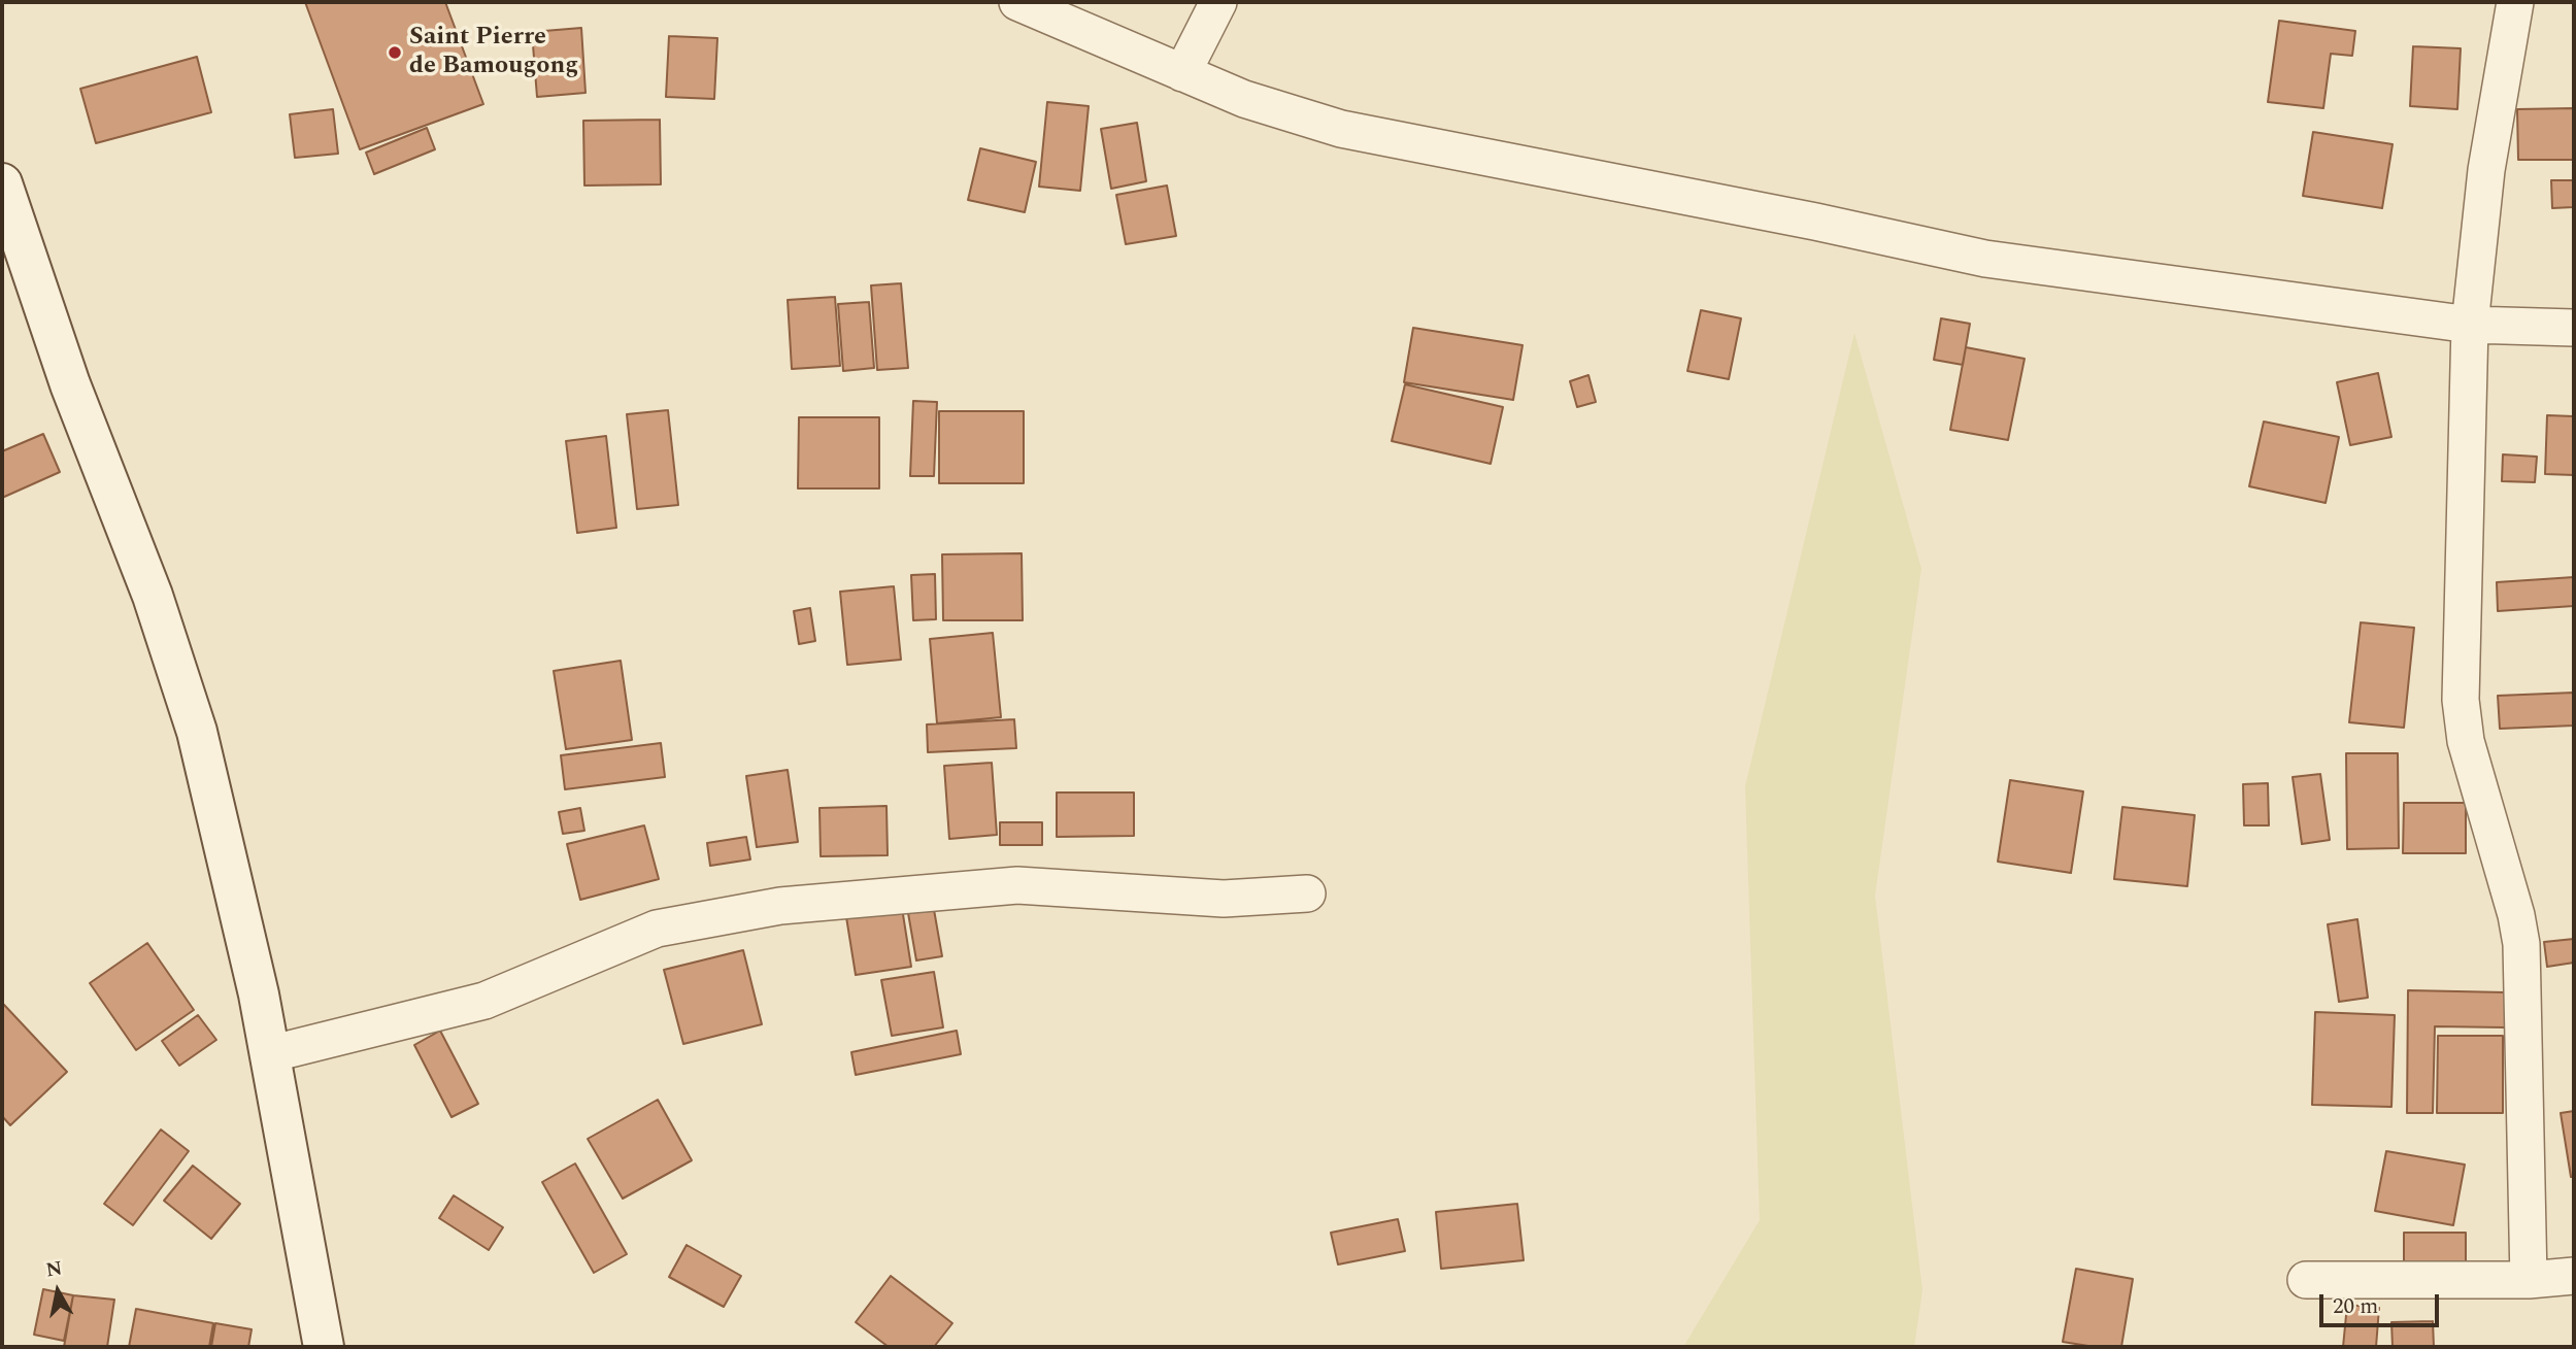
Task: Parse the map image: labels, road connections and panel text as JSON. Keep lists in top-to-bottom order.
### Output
{
  "places": ["Saint Pierre de Bamougong"],
  "scale_bar": "20 m",
  "north": "top"
}
